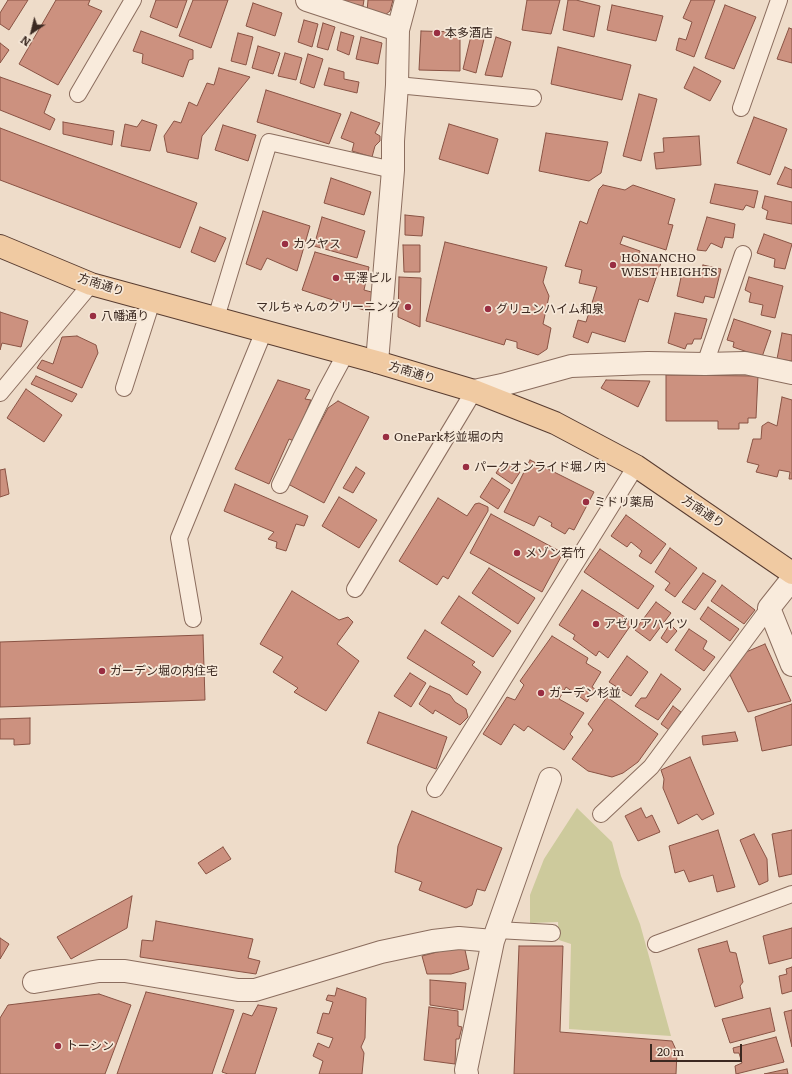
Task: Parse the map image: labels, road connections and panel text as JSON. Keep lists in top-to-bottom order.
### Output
{
  "streets": {
    "main road": ["方南通り"]
  },
  "places": [
    "本多酒店",
    "カクヤス",
    "HONANCHO WEST HEIGHTS",
    "平澤ビル",
    "マルちゃんのクリーニング",
    "グリュンハイム和泉",
    "八幡通り",
    "OnePark杉並堀の内",
    "パークオンライド堀ノ内",
    "ミドリ薬局",
    "メゾン若竹",
    "アゼリアハイツ",
    "ガーデン堀の内住宅",
    "ガーデン杉並",
    "トーシン"
  ],
  "scale_bar": "20 m",
  "north": "bottom left"
}
